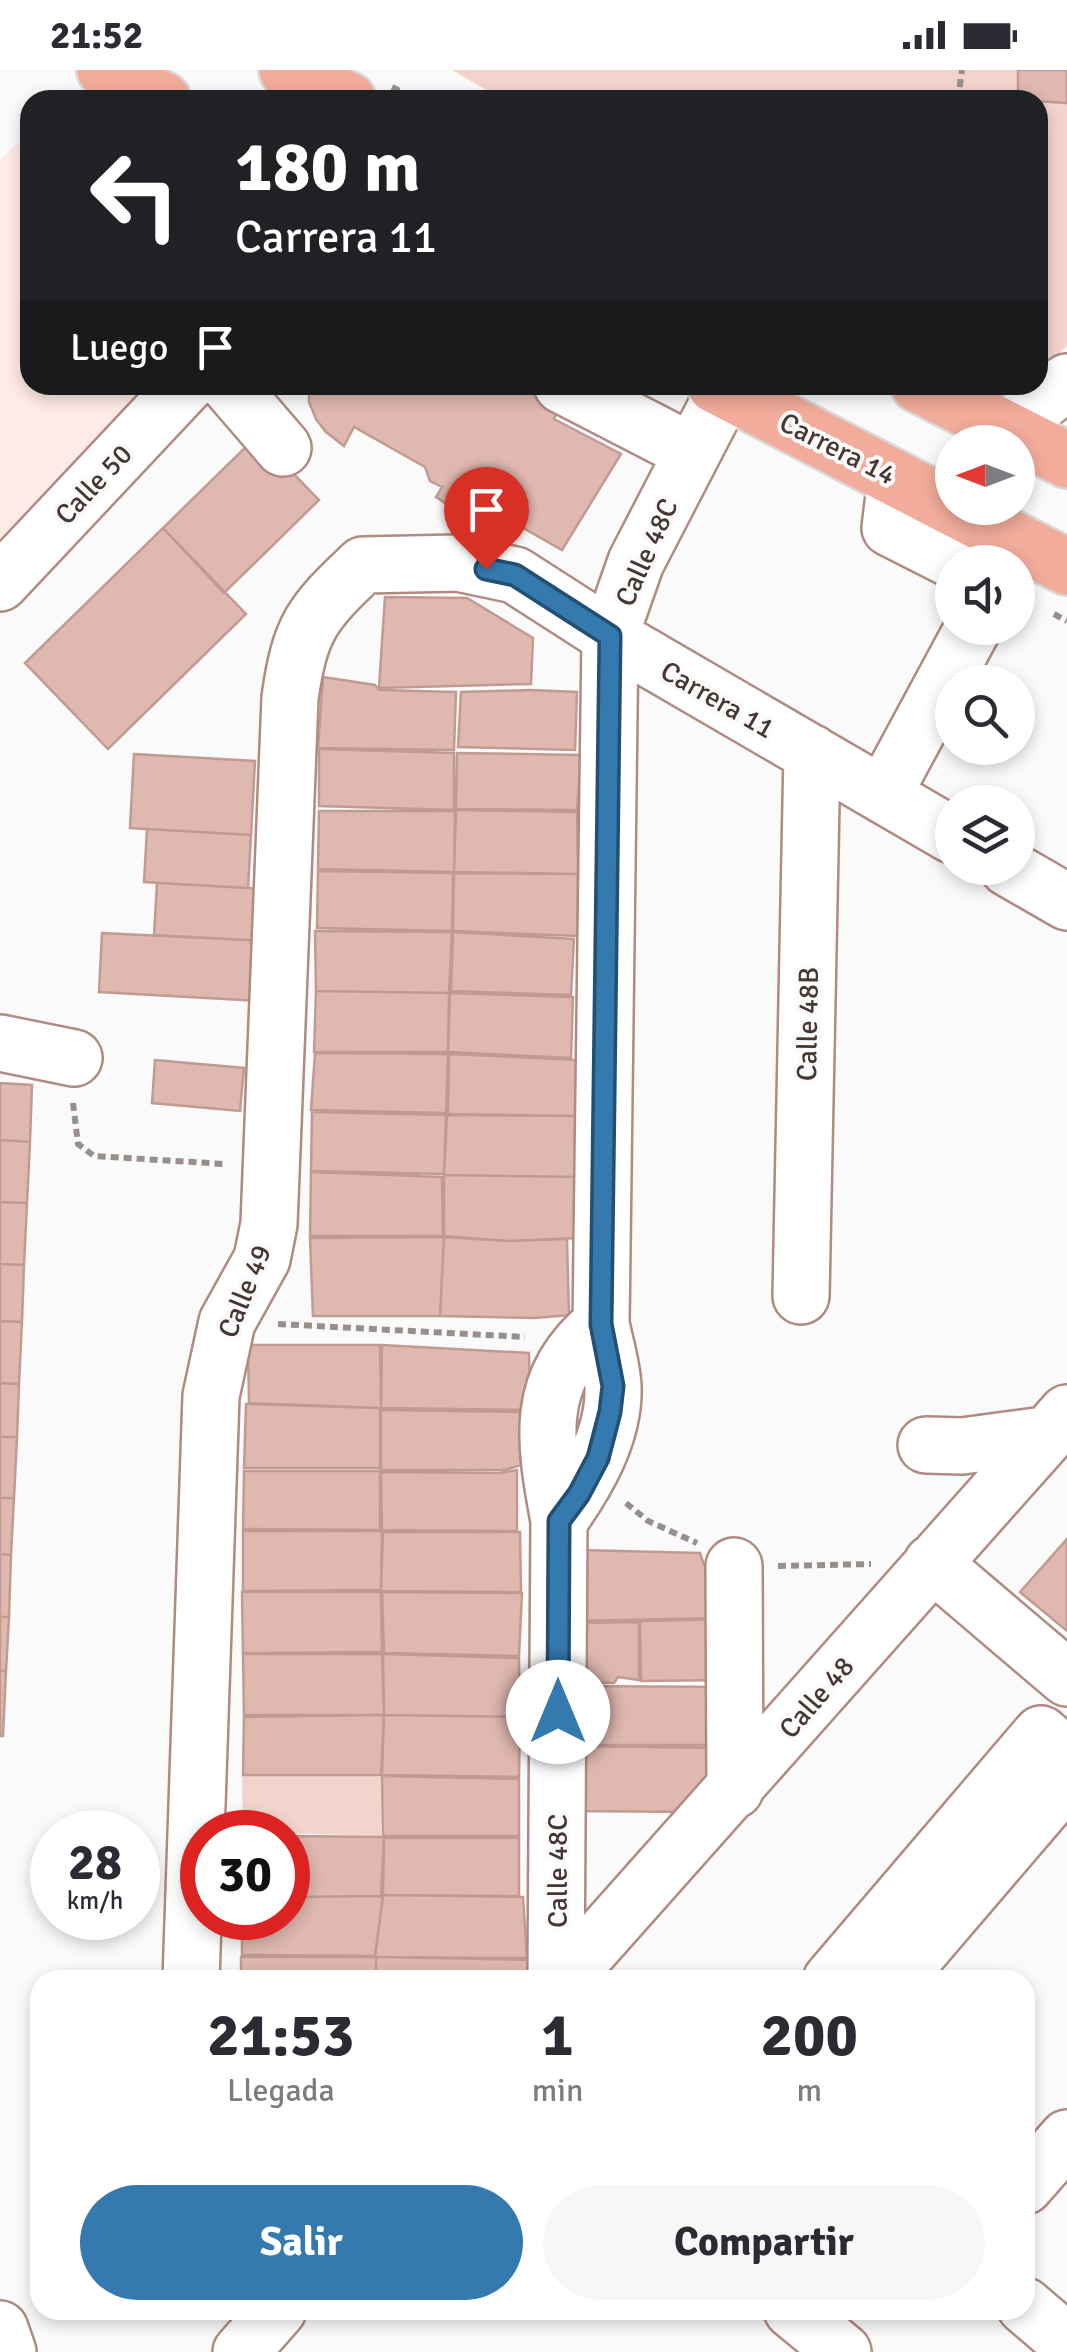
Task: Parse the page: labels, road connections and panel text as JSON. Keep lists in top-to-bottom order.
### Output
{
  "streets": {
    "main road": ["Carrera 14"],
    "street": [
      "Calle 50",
      "Calle 48C",
      "Carrera 11",
      "Calle 48B",
      "Calle 49",
      "Calle 48"
    ]
  },
  "crossings": [
    ["Calle 48C", "Carrera 11"],
    ["Carrera 11", "Calle 48B"],
    ["Carrera 11", "Calle 49"]
  ],
  "north": "left",
  "page": {
    "status": "21:52",
    "turn": ["180 m", "Carrera 11"],
    "then": "Luego",
    "speed": "28 km/h",
    "limit": "30",
    "eta": [
      "21:53",
      "Llegada",
      "1",
      "min",
      "200",
      "m"
    ],
    "buttons": ["Salir", "Compartir"]
  }
}
